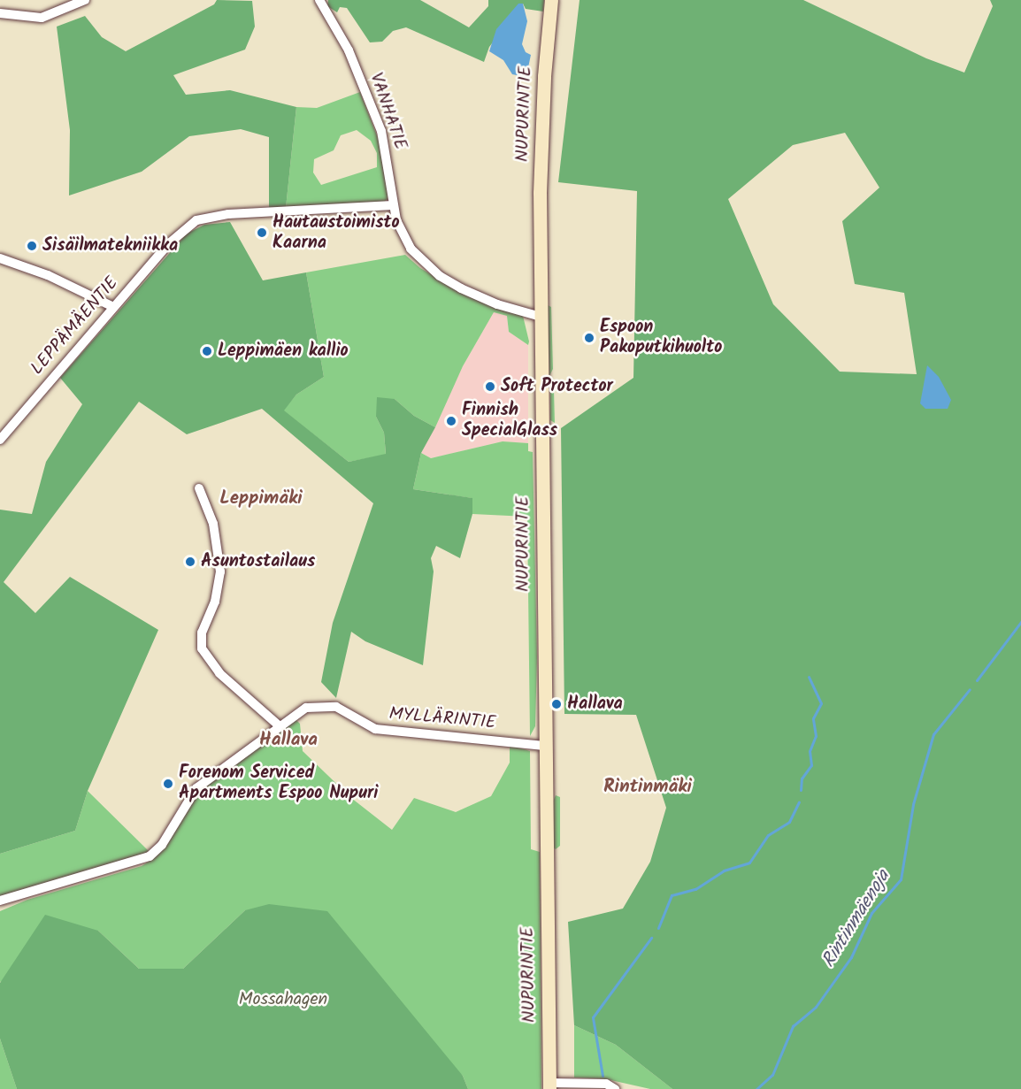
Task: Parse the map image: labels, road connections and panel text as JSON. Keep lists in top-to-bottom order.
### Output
{
  "streets": {
    "main road": ["NUPURINTIE"],
    "street": ["VANHATIE", "LEPPÄMÄENTIE", "MYLLÄRINTIE"]
  },
  "crossings": [
    ["VANHATIE", "NUPURINTIE"],
    ["VANHATIE", "LEPPÄMÄENTIE"],
    ["NUPURINTIE", "MYLLÄRINTIE"]
  ],
  "districts": ["Leppimäki", "Hallava", "Rintinmäki"],
  "water": ["Rintinmäenoja"],
  "parks": ["Mossahagen"],
  "places": [
    "Hautaustoimisto Kaarna",
    "Sisäilmatekniikka",
    "Espoon Pakoputkihuolto",
    "Leppimäen kallio",
    "Soft Protector",
    "Finnish SpecialGlass",
    "Asuntostailaus",
    "Hallava",
    "Forenom Serviced Apartments Espoo Nupuri"
  ]
}
